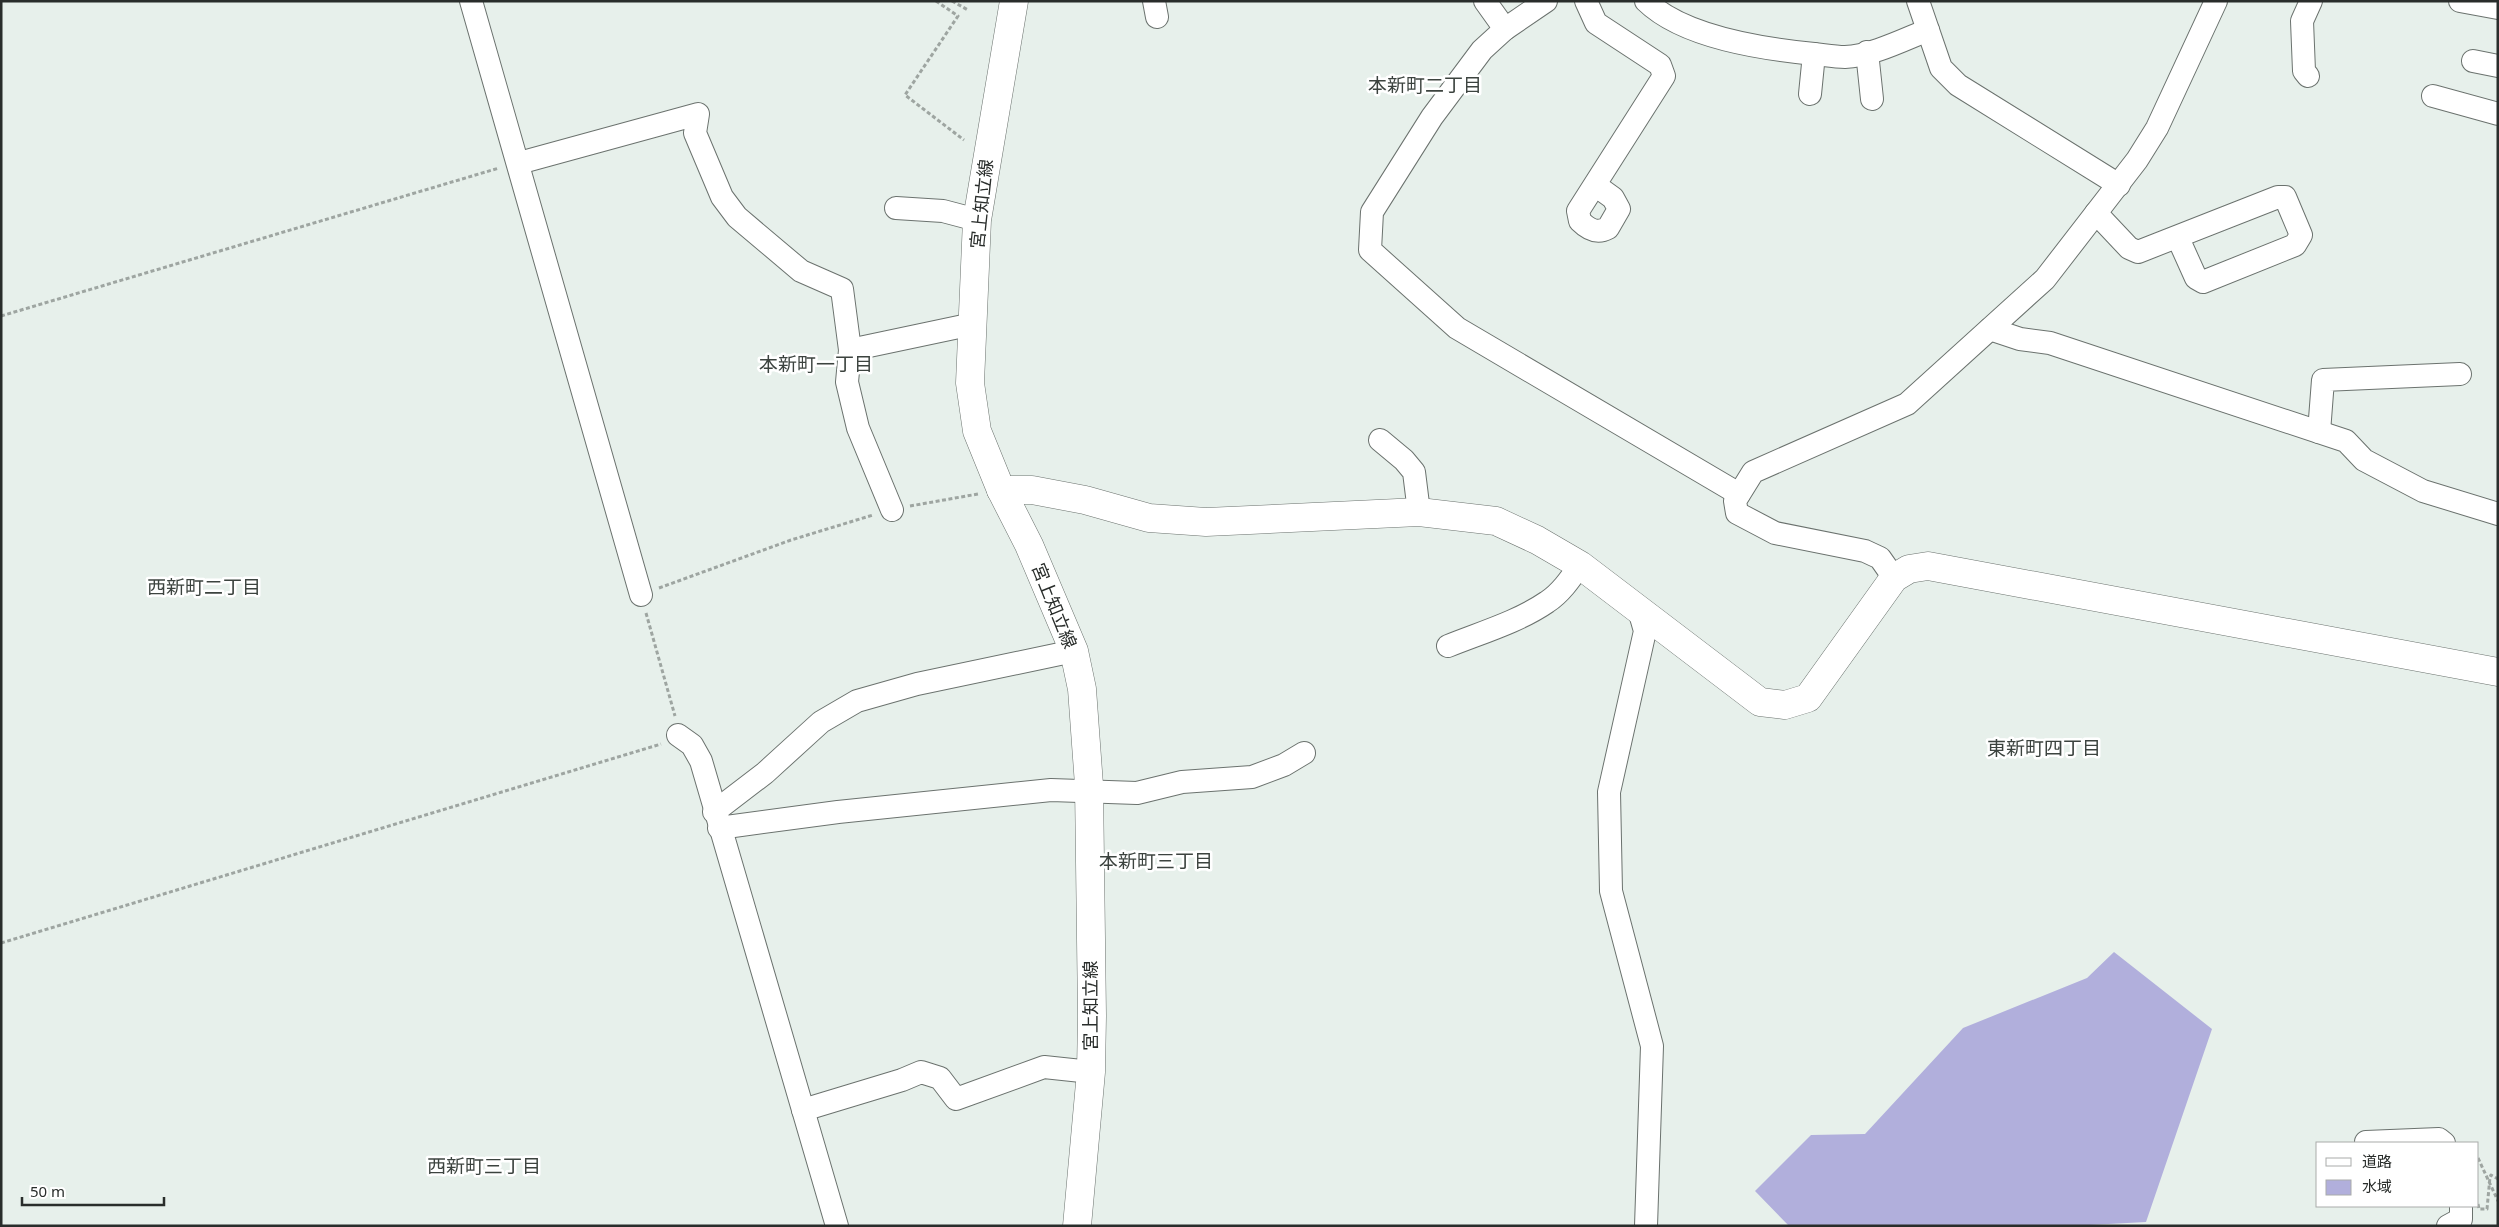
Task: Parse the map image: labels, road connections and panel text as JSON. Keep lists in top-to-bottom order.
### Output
{
  "streets": {
    "street": ["宮上知立線"]
  },
  "districts": [
    "本新町二丁目",
    "本新町一丁目",
    "西新町二丁目",
    "東新町四丁目",
    "本新町三丁目",
    "西新町三丁目"
  ],
  "legend": ["道路", "水域"],
  "scale_bar": "50 m"
}
